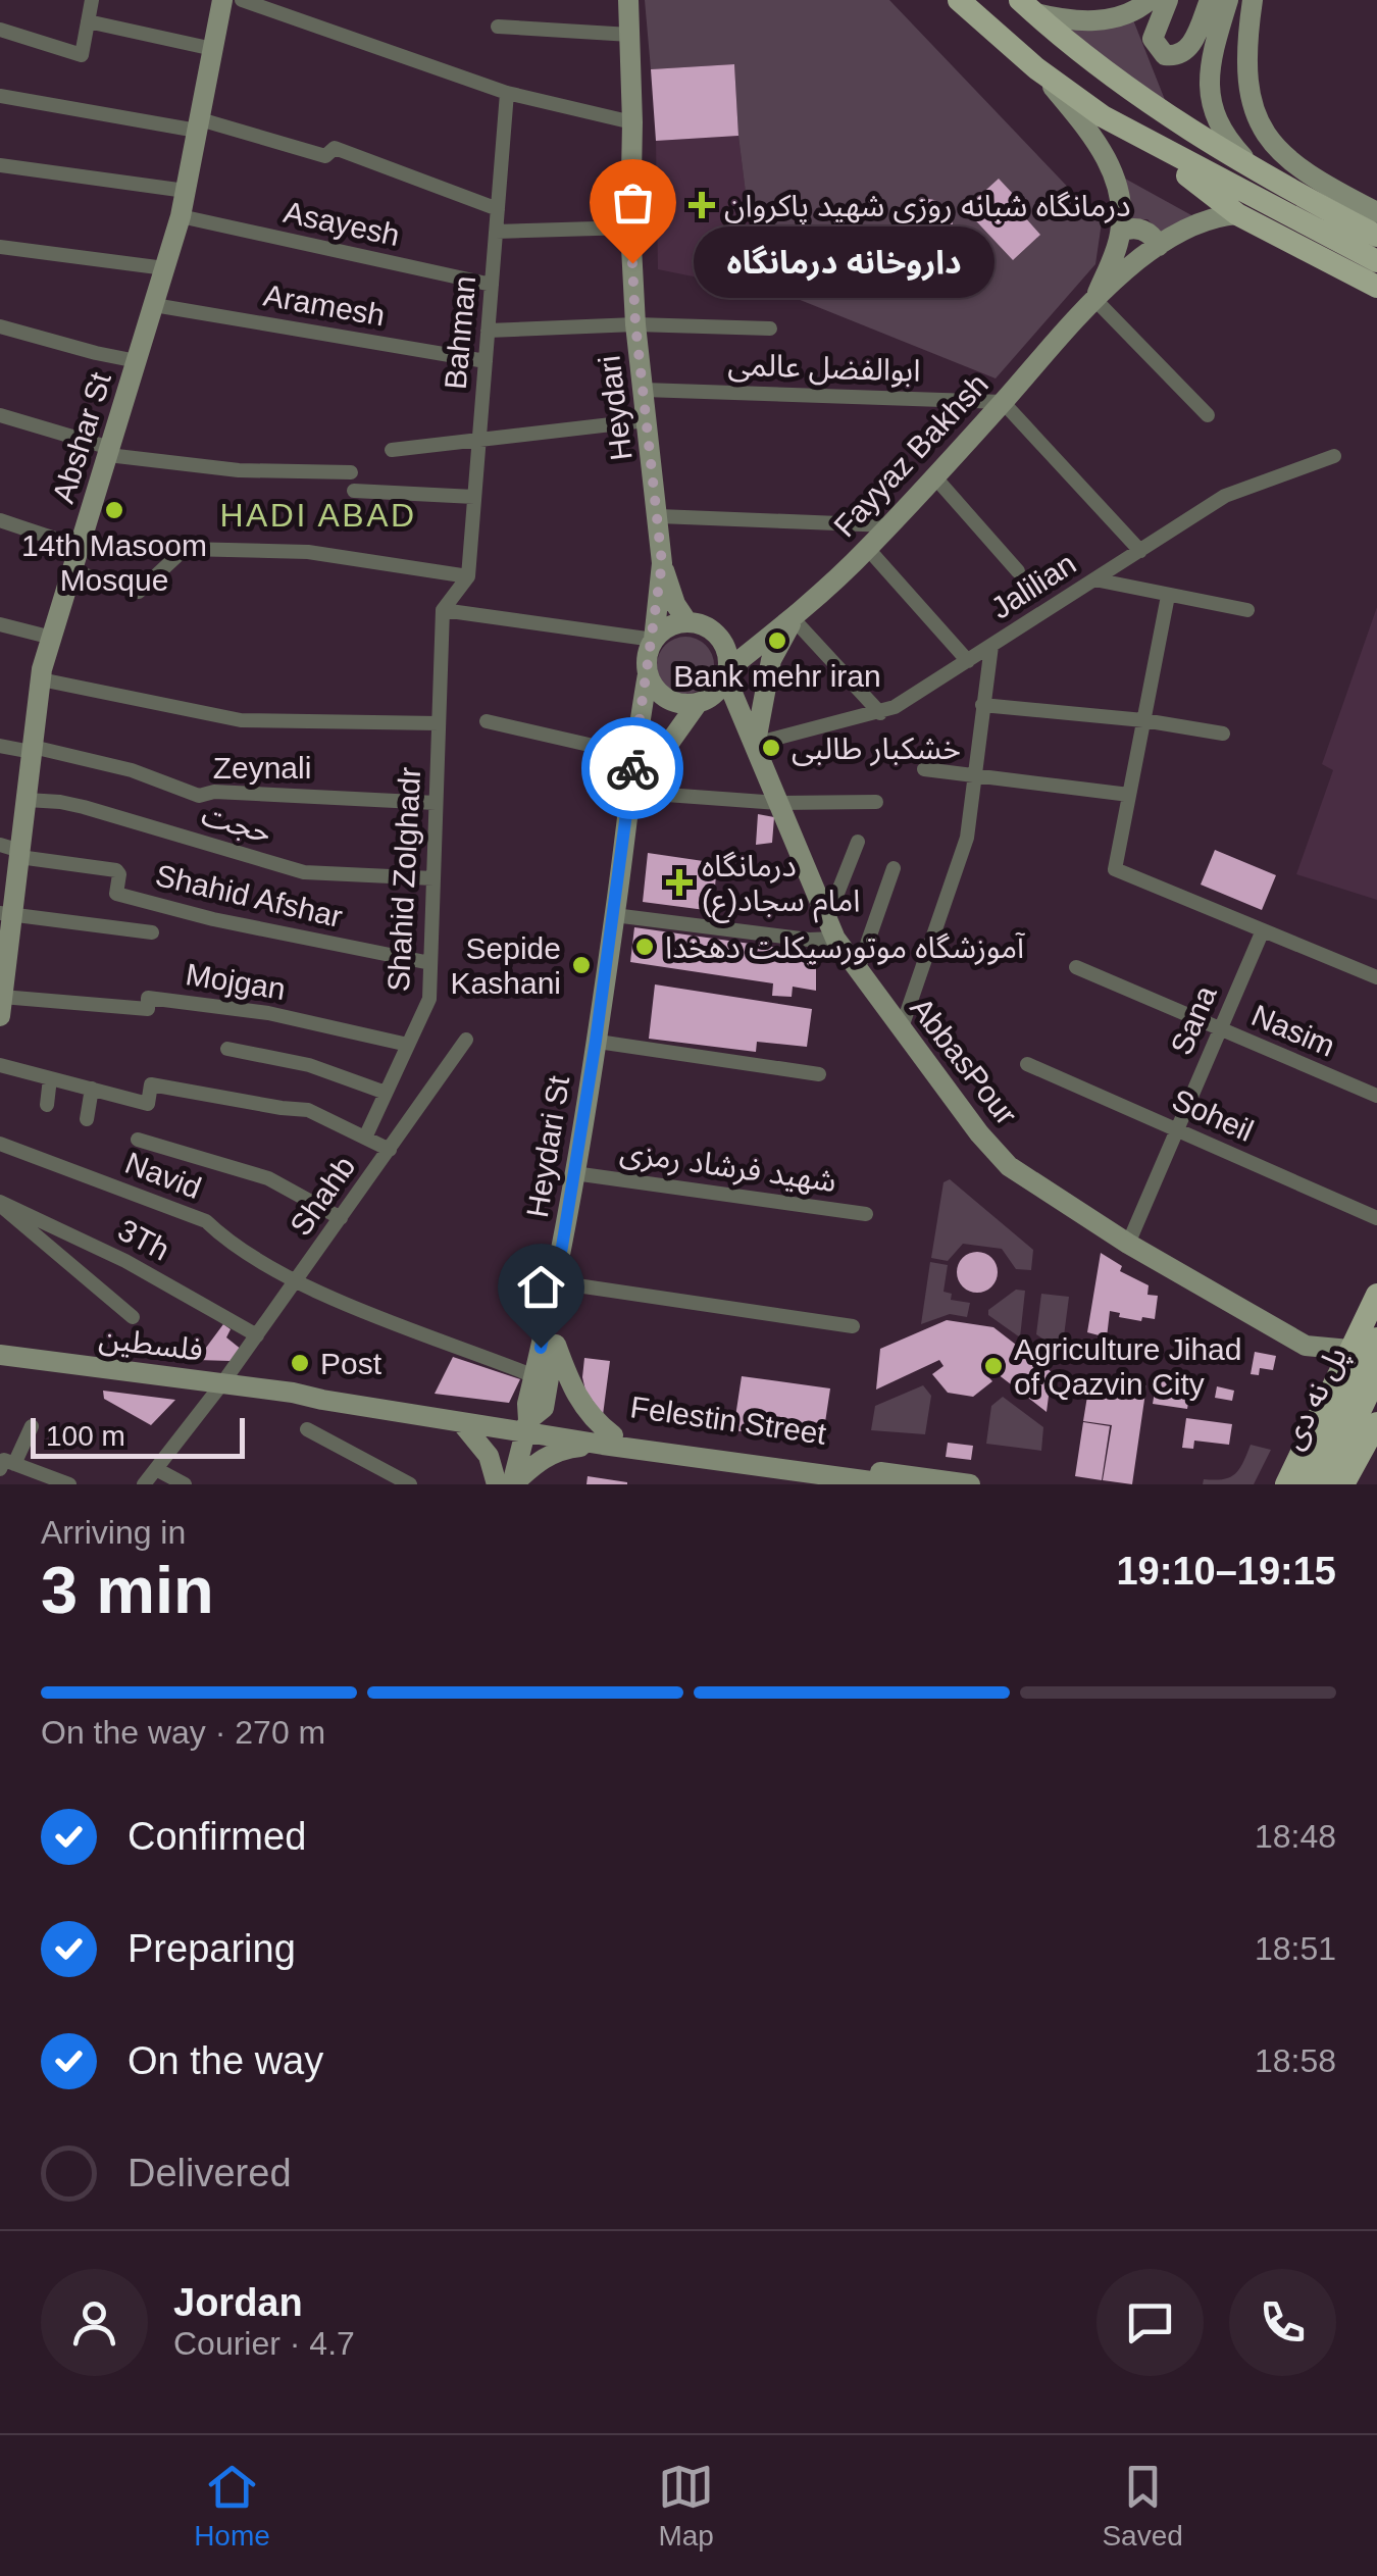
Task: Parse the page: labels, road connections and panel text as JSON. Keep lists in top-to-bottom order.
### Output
{
  "streets": {
    "main road": ["پل نه دی"],
    "street": [
      "Asayesh",
      "Aramesh",
      "Bahman",
      "ابوالفضل عالمی",
      "Heydari",
      "Abshar St",
      "Fayyaz Bakhsh",
      "Jalilian",
      "Zeynali",
      "حجت",
      "Shahid Zolghadr",
      "Shahid Afshar",
      "Mojgan",
      "Sana",
      "Nasim",
      "AbbasPour",
      "Soheil",
      "Heydari St",
      "شهید فرشاد رمزی",
      "Navid",
      "Shahb",
      "3Th",
      "فلسطین",
      "Felestin Street"
    ]
  },
  "crossings": [
    ["Asayesh", "Bahman"],
    ["Asayesh", "Abshar St"],
    ["Aramesh", "Bahman"],
    ["Aramesh", "Abshar St"],
    ["ابوالفضل عالمی", "Heydari"],
    ["ابوالفضل عالمی", "Fayyaz Bakhsh"],
    ["Abshar St", "Zeynali"],
    ["Abshar St", "حجت"],
    ["Abshar St", "Shahid Afshar"],
    ["Abshar St", "Mojgan"],
    ["Fayyaz Bakhsh", "AbbasPour"],
    ["Jalilian", "AbbasPour"],
    ["Zeynali", "Shahid Zolghadr"],
    ["حجت", "Shahid Zolghadr"],
    ["Shahid Zolghadr", "Shahid Afshar"],
    ["Shahid Zolghadr", "Mojgan"],
    ["Sana", "Nasim"],
    ["Sana", "AbbasPour"],
    ["Sana", "Soheil"],
    ["Heydari St", "شهید فرشاد رمزی"],
    ["Heydari St", "Navid"],
    ["Heydari St", "Felestin Street"],
    ["Navid", "Shahb"],
    ["Shahb", "3Th"],
    ["Shahb", "فلسطین"],
    ["فلسطین", "Felestin Street"]
  ],
  "districts": ["HADI ABAD"],
  "places": {
    "health": ["درمانگاه شبانه روزی شهید پاکروان", "درمانگاه امام سجاد(ع)"],
    "other": [
      "داروخانه درمانگاه",
      "14th Masoom Mosque",
      "Bank mehr iran",
      "خشکبار طالبی",
      "آموزشگاه موتورسیکلت دهخدا",
      "Sepide Kashani",
      "Post",
      "Agriculture Jihad of Qazvin City"
    ]
  },
  "scale_bar": "100 m",
  "page": {
    "bubble": "داروخانه درمانگاه",
    "scale": "100 m",
    "heading": ["3 min", "Arriving in", "19:10–19:15"],
    "panel": ["Jordan", "Courier · 4.7"],
    "bar": "On the way · 270 m",
    "list": [
      ["Confirmed", "18:48"],
      ["Preparing", "18:51"],
      ["On the way", "18:58"],
      "Delivered"
    ],
    "tabs": ["Home", "Map", "Saved"]
  }
}
